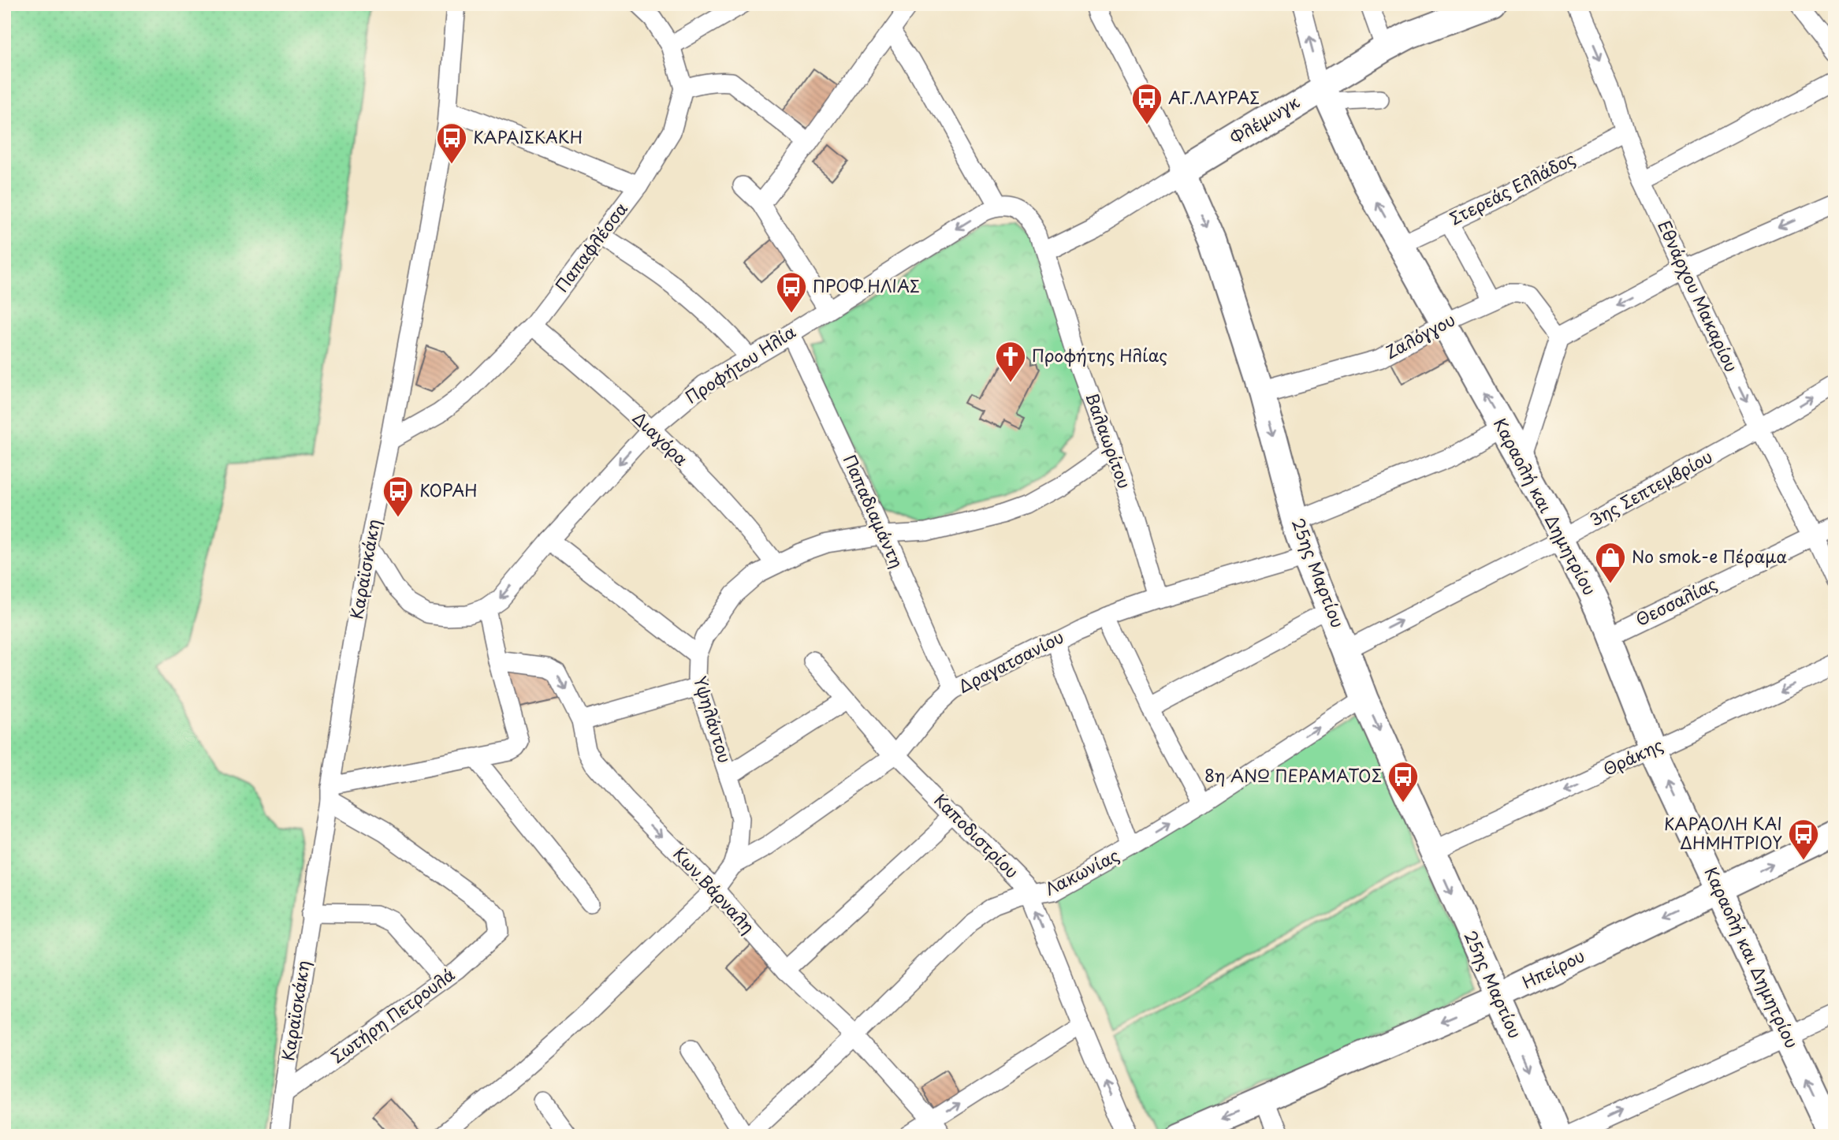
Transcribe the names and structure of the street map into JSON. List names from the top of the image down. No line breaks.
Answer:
{"streets":{"street":["Φλέμινγκ","Στερεάς Ελλάδος","Παπαφλέσσα","Εθνάρχου Μακαρίου","Ζαλόγγου","Προφήτου Ηλία","Διαγόρα","Βαλαωρίτου","3ης Σεπτεμβρίου","Καραολή και Δημητρίου","Παπαδιαμάντη","Καραϊσκάκη","25ης Μαρτίου","Θεσσαλίας","Δραγατσανίου","Υψηλάντου","Θράκης","Καποδιστρίου","Λακωνίας","Κων.Βάρναλη","Ηπείρου","Σωτήρη Πετρουλά"]},"crossings":[["Φλέμινγκ","Βαλαωρίτου"],["Φλέμινγκ","Καραολή και Δημητρίου"],["Φλέμινγκ","25ης Μαρτίου"],["Στερεάς Ελλάδος","Εθνάρχου Μακαρίου"],["Στερεάς Ελλάδος","Καραολή και Δημητρίου"],["Παπαφλέσσα","Διαγόρα"],["Παπαφλέσσα","Καραϊσκάκη"],["Εθνάρχου Μακαρίου","3ης Σεπτεμβρίου"],["Εθνάρχου Μακαρίου","Θεσσαλίας"],["Ζαλόγγου","Καραολή και Δημητρίου"],["Ζαλόγγου","25ης Μαρτίου"],["Προφήτου Ηλία","Διαγόρα"],["Προφήτου Ηλία","Παπαδιαμάντη"],["Προφήτου Ηλία","Καραϊσκάκη"],["Διαγόρα","Υψηλάντου"],["Βαλαωρίτου","Δραγατσανίου"],["Βαλαωρίτου","Υψηλάντου"],["3ης Σεπτεμβρίου","Καραολή και Δημητρίου"],["3ης Σεπτεμβρίου","25ης Μαρτίου"],["Καραολή και Δημητρίου","Θεσσαλίας"],["Καραολή και Δημητρίου","Θράκης"],["Καραολή και Δημητρίου","Ηπείρου"],["Παπαδιαμάντη","Δραγατσανίου"],["Παπαδιαμάντη","Υψηλάντου"],["Καραϊσκάκη","Σωτήρη Πετρουλά"],["25ης Μαρτίου","Δραγατσανίου"],["25ης Μαρτίου","Θράκης"],["25ης Μαρτίου","Λακωνίας"],["25ης Μαρτίου","Ηπείρου"],["Δραγατσανίου","Υψηλάντου"],["Δραγατσανίου","Καποδιστρίου"],["Υψηλάντου","Κων.Βάρναλη"],["Καποδιστρίου","Λακωνίας"],["Λακωνίας","Κων.Βάρναλη"]],"one_way":["Εθνάρχου Μακαρίου","Καραολή και Δημητρίου","25ης Μαρτίου","Θράκης","Καποδιστρίου"],"places":{"bus stop":["ΑΓ.ΛΑΥΡΑΣ","ΚΑΡΑΙΣΚΑΚΗ","ΠΡΟΦ.ΗΛΙΑΣ","ΚΟΡΑΗ","8η ΑΝΩ ΠΕΡΑΜΑΤΟΣ","ΚΑΡΑΟΛΗ ΚΑΙ ΔΗΜΗΤΡΙΟΥ"],"church":["Προφήτης Ηλίας"],"shop":["No smok-e Πέραμα"]}}
